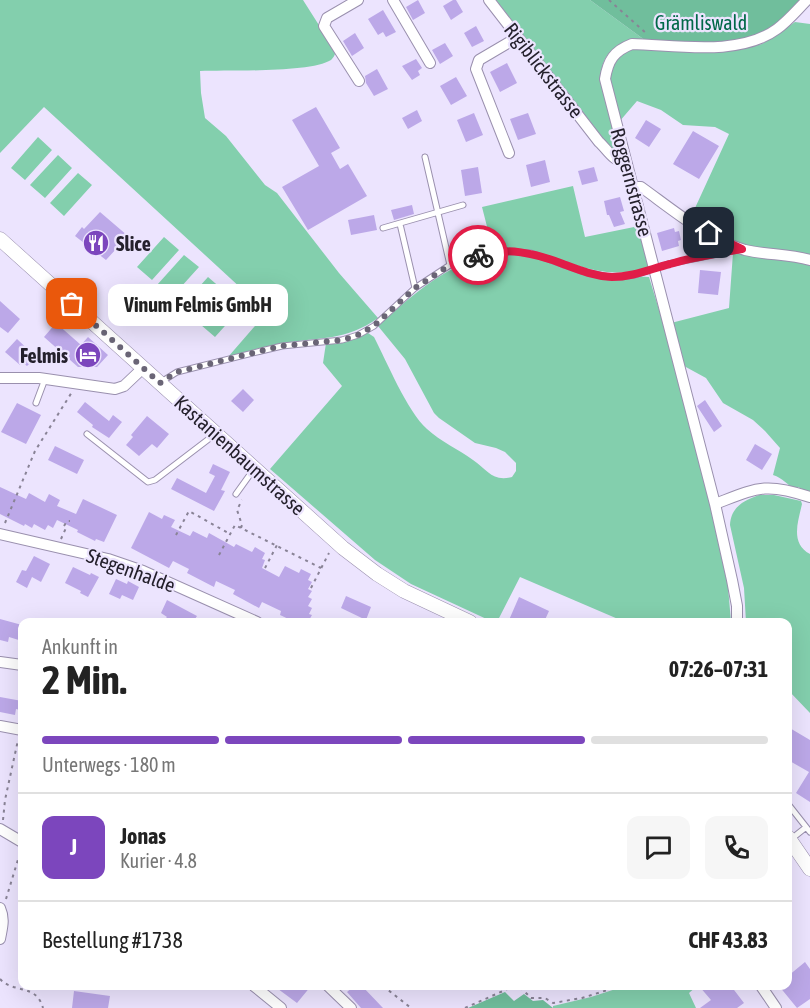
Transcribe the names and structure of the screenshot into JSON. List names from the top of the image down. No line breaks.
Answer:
{"streets":{"street":["Rigiblickstrasse","Roggernstrasse","Kastanienbaumstrasse","Stegenhalde"]},"crossings":[["Rigiblickstrasse","Roggernstrasse"]],"parks":["Grämliswald"],"places":{"restaurant":["Slice"],"other":["Vinum Felmis GmbH"],"hotel":["Felmis"]},"page":{"bubble":"Vinum Felmis GmbH","heading":["2 Min.","Ankunft in","07:26–07:31"],"panel":["Jonas","Kurier · 4.8","Bestellung #1738","CHF 43.83"],"bar":"Unterwegs · 180 m","round":"J"}}
